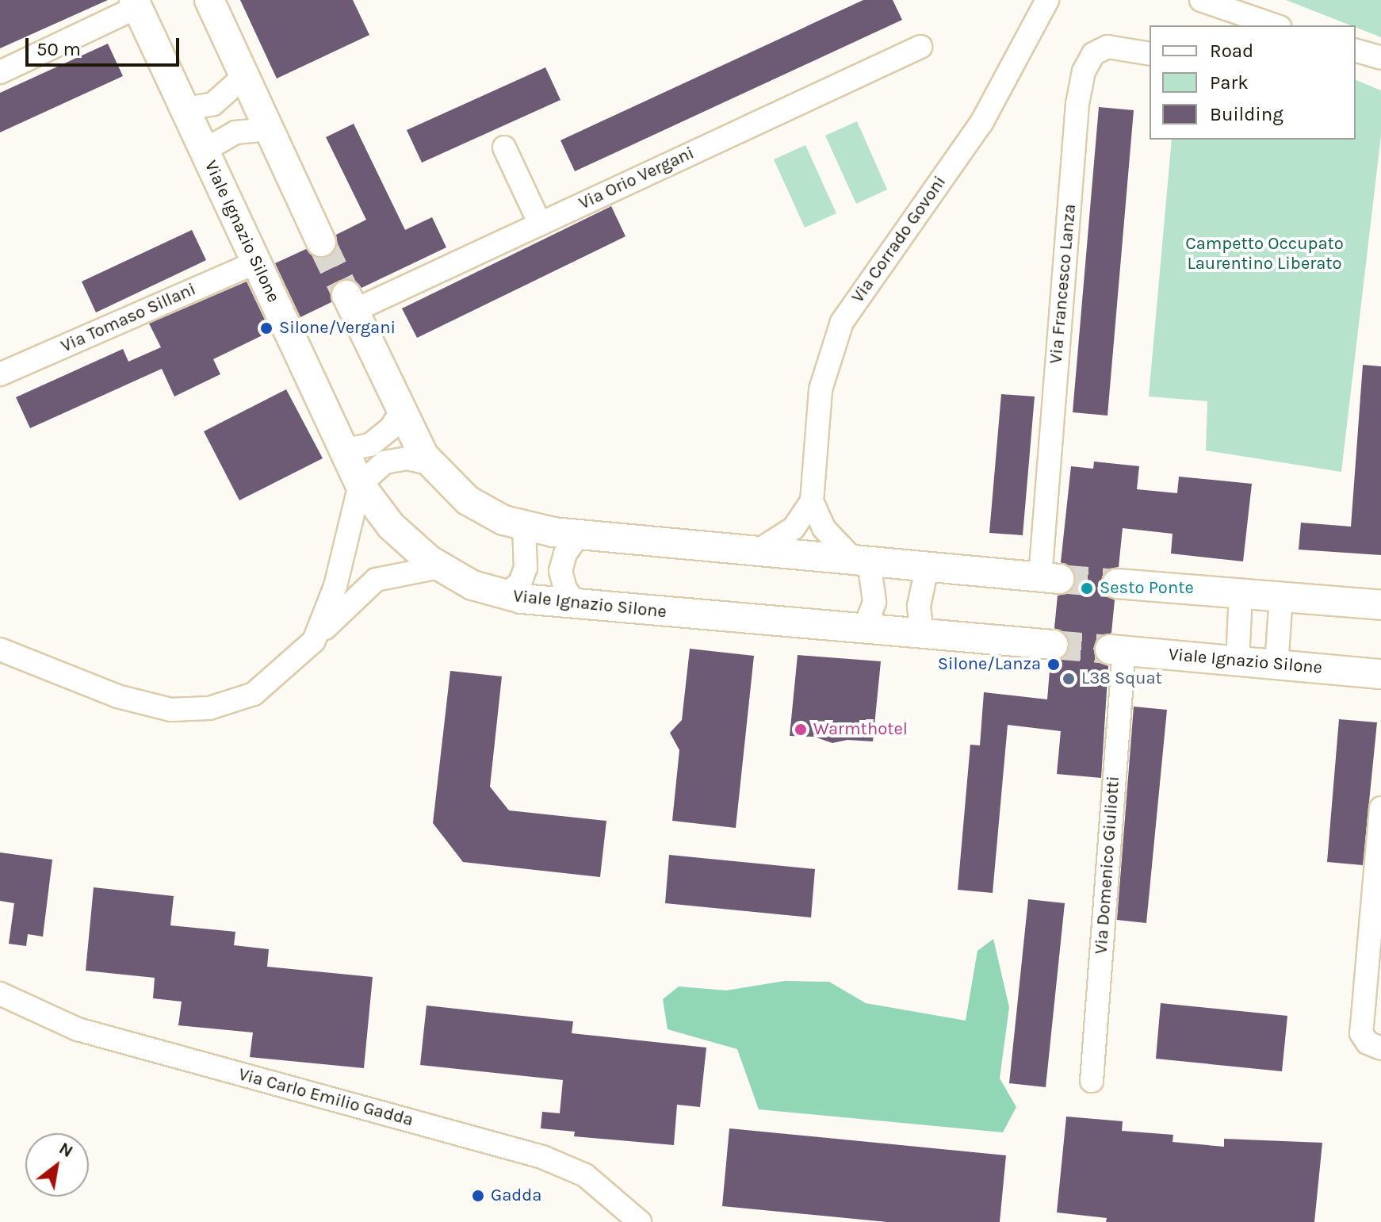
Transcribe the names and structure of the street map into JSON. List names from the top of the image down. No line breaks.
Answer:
{"streets":{"street":["Via Orio Vergani","Viale Ignazio Silone","Via Corrado Govoni","Via Francesco Lanza","Via Tomaso Sillani","Via Domenico Giuliotti","Via Carlo Emilio Gadda"]},"crossings":[["Viale Ignazio Silone","Via Tomaso Sillani"],["Viale Ignazio Silone","Via Domenico Giuliotti"]],"parks":["Campetto Occupato Laurentino Liberato"],"places":["Silone/Vergani","Sesto Ponte","Silone/Lanza","L38 Squat","Warmthotel","Gadda"],"legend":["Road","Park","Building"],"scale_bar":"50 m","north":"top right"}
